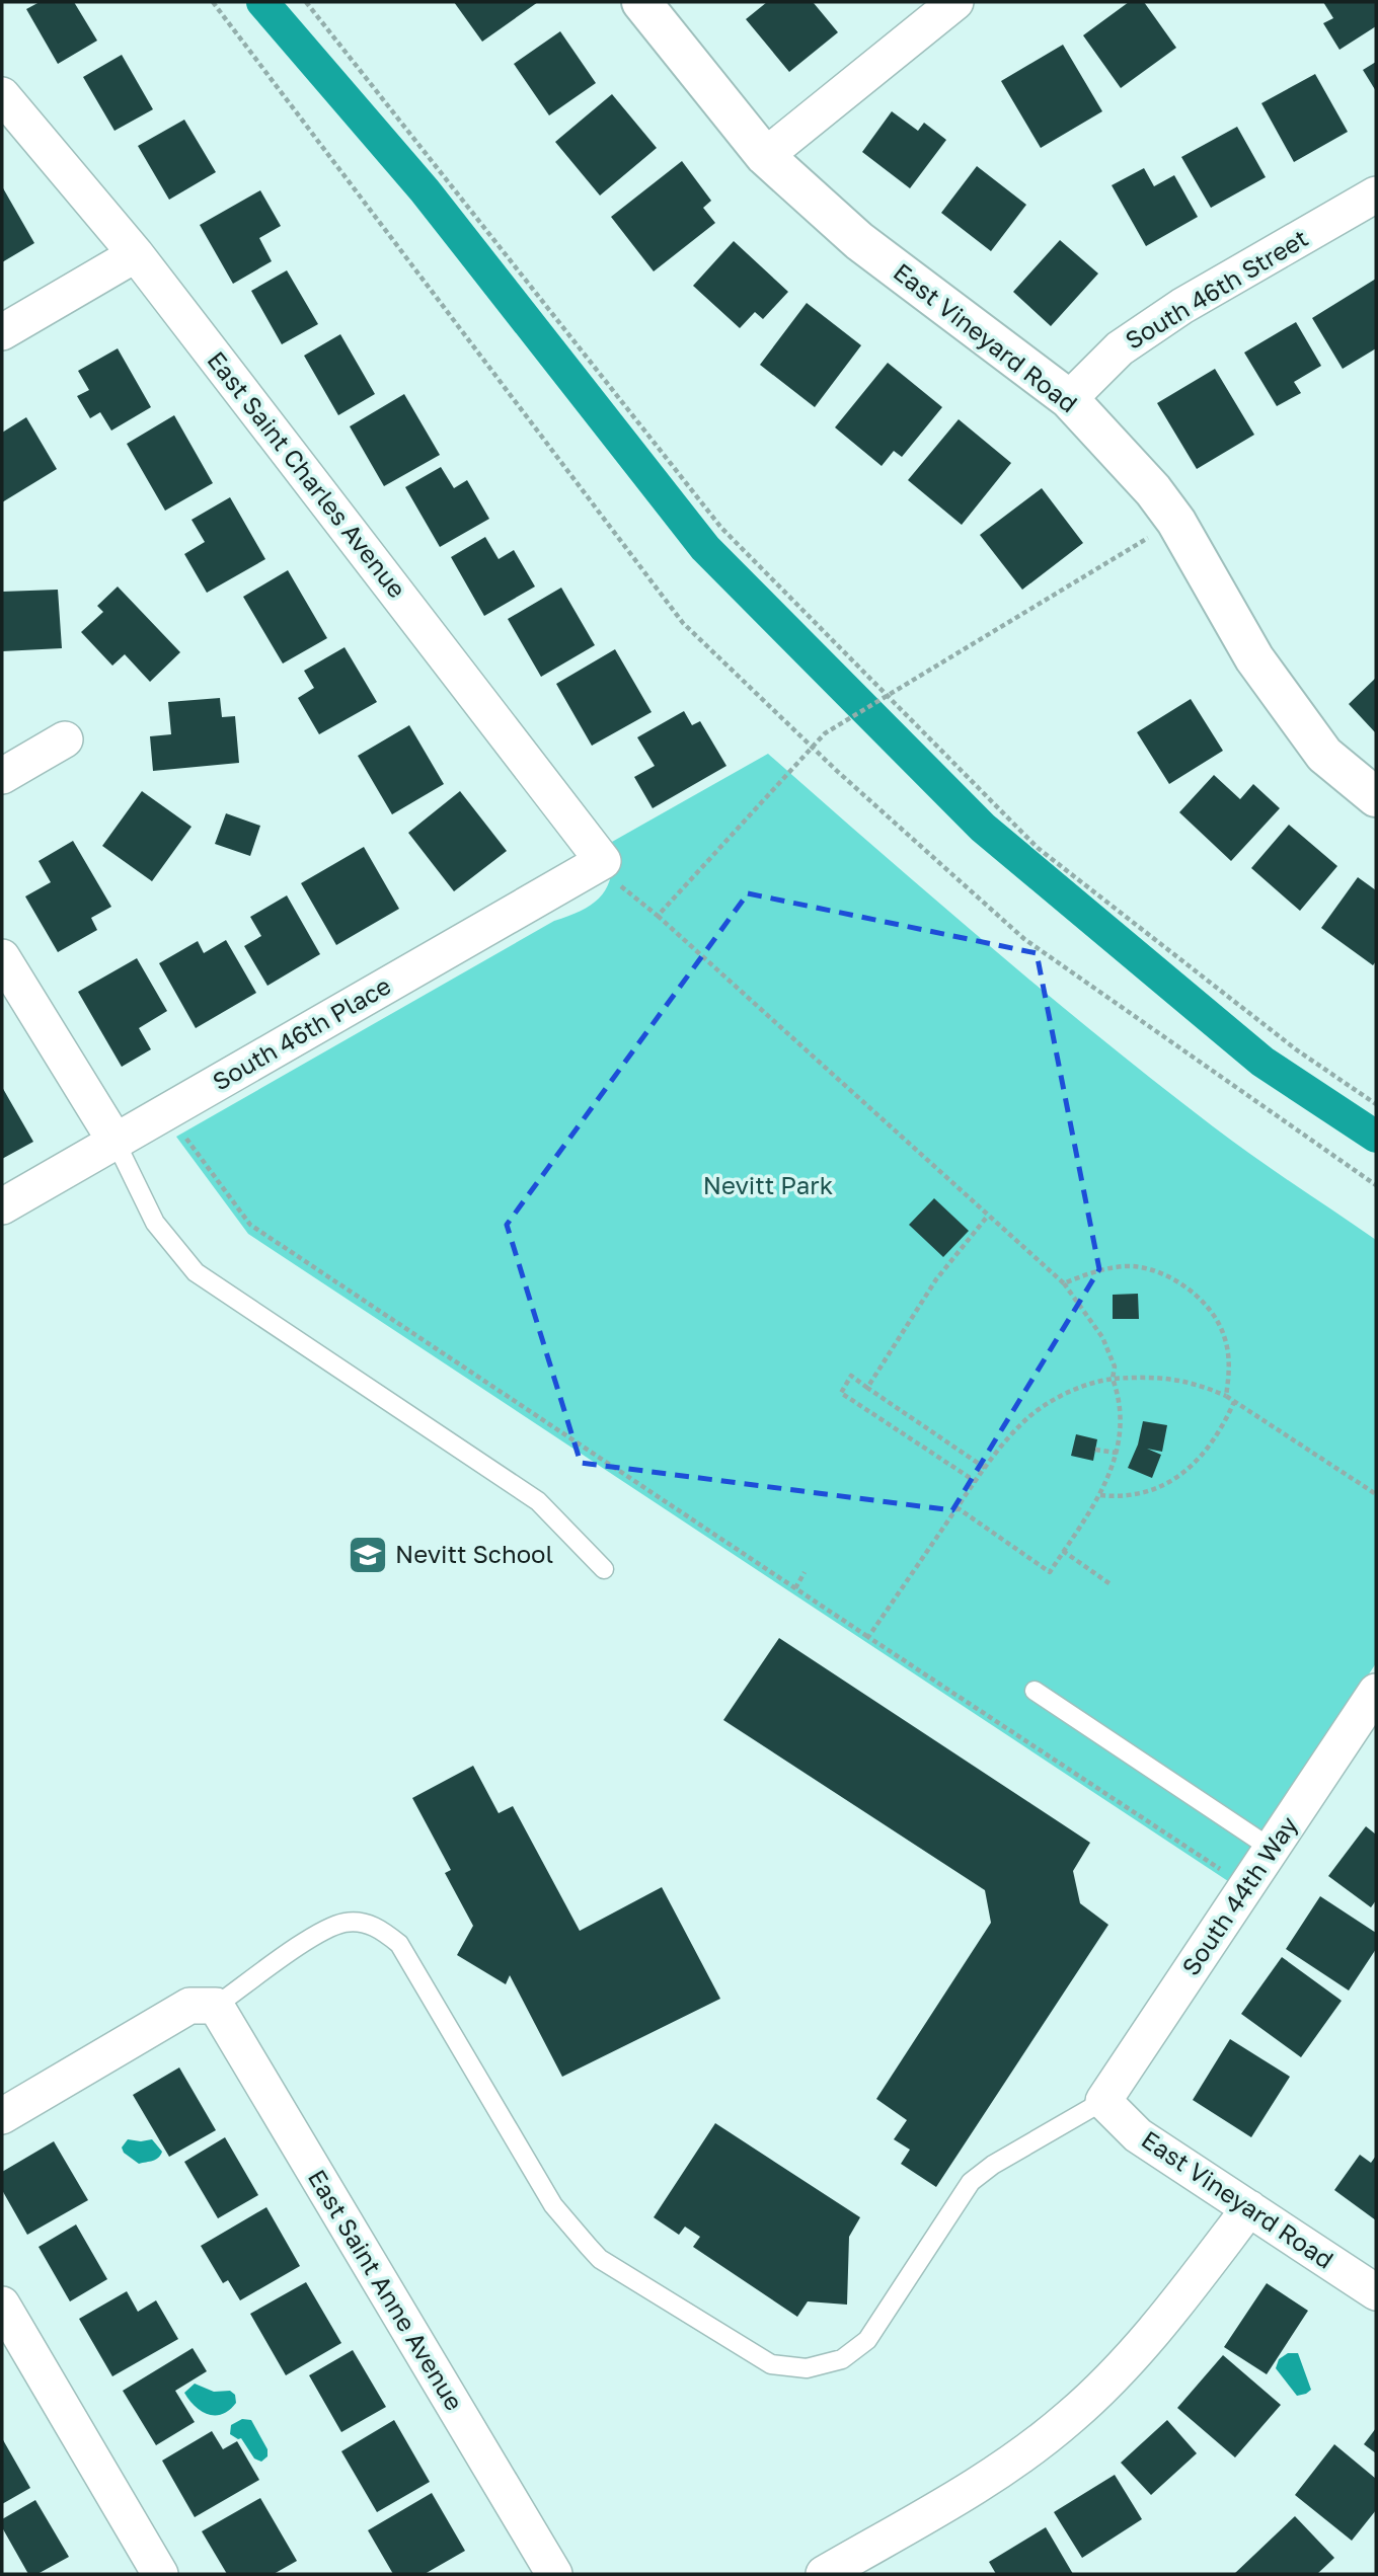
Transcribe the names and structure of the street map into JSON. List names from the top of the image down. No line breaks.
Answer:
{"streets":{"street":["South 46th Street","East Vineyard Road","East Saint Charles Avenue","South 46th Place","South 44th Way","East Saint Anne Avenue"]},"crossings":[["South 46th Street","East Vineyard Road"],["East Vineyard Road","South 44th Way"],["East Saint Charles Avenue","South 46th Place"]],"parks":["Nevitt Park"],"places":{"school or university":["Nevitt School"]}}
